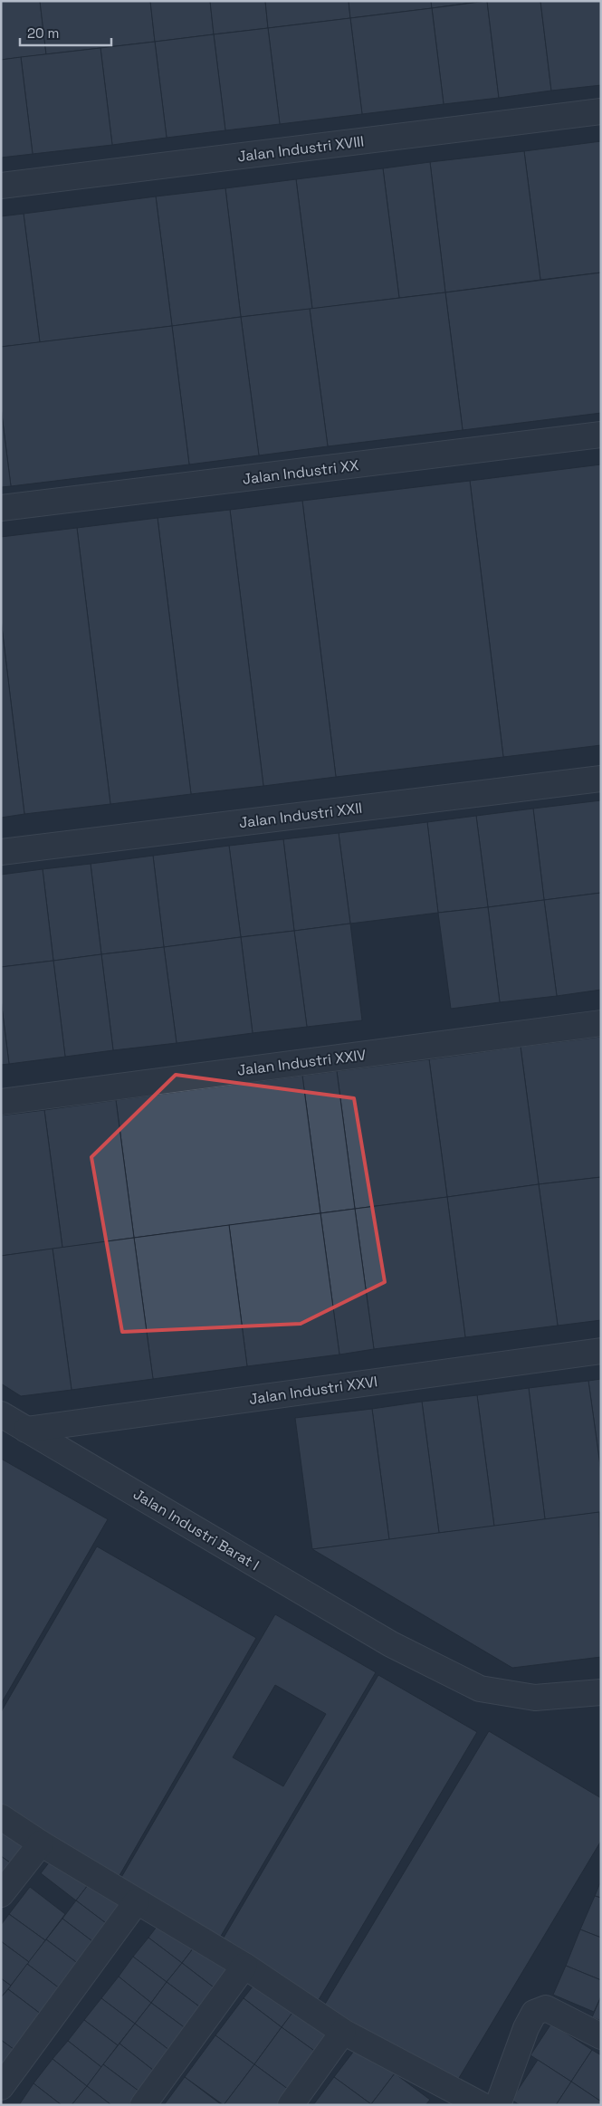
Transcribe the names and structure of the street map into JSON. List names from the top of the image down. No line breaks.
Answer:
{"streets":{"street":["Jalan Industri XVIII","Jalan Industri XX","Jalan Industri XXII","Jalan Industri XXIV","Jalan Industri XXVI","Jalan Industri Barat I"]},"crossings":[["Jalan Industri XXVI","Jalan Industri Barat I"]],"scale_bar":"20 m"}
